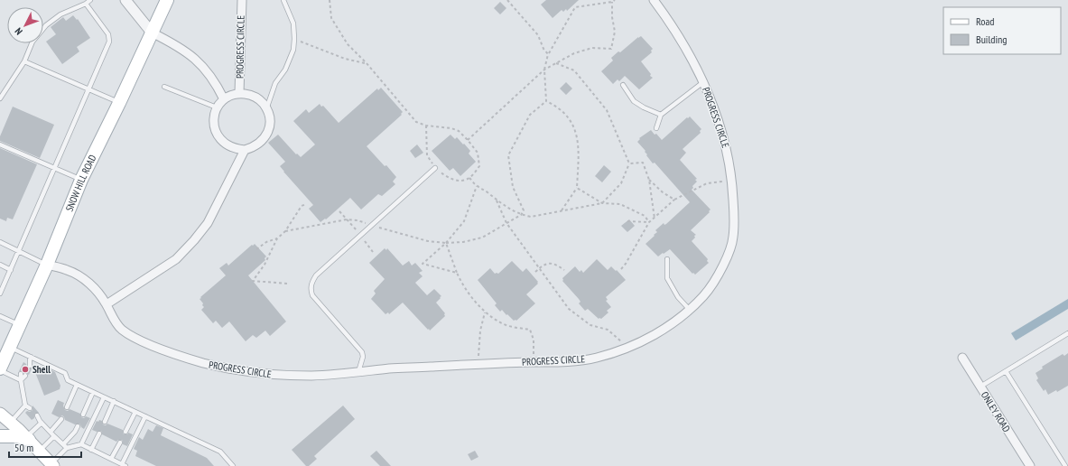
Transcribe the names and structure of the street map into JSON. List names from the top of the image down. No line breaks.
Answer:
{"streets":{"main road":["SNOW HILL ROAD"],"street":["PROGRESS CIRCLE","ONLEY ROAD"]},"crossings":[["PROGRESS CIRCLE","SNOW HILL ROAD"]],"places":["Shell"],"legend":["Road","Building"],"scale_bar":"50 m","north":"bottom left"}
